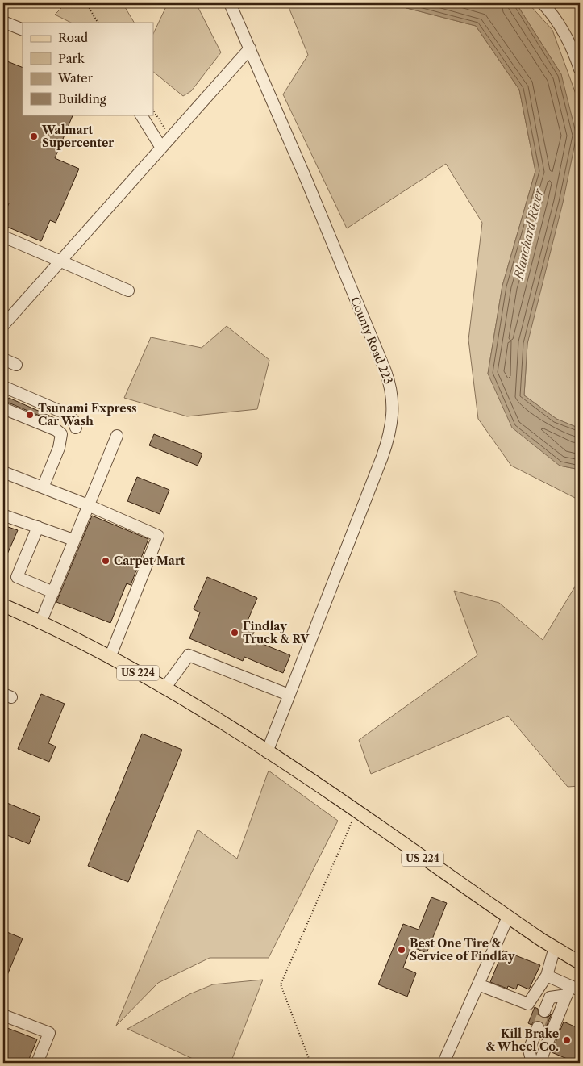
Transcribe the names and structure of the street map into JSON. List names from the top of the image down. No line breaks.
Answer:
{"streets":{"main road":["US 224"],"street":["County Road 223"]},"crossings":[["County Road 223","US 224"]],"water":["Blanchard River"],"places":["Walmart Supercenter","Tsunami Express Car Wash","Carpet Mart","Findlay Truck & RV","Best One Tire & Service of Findlay","Kill Brake & Wheel Co."],"legend":["Road","Park","Water","Building"]}
